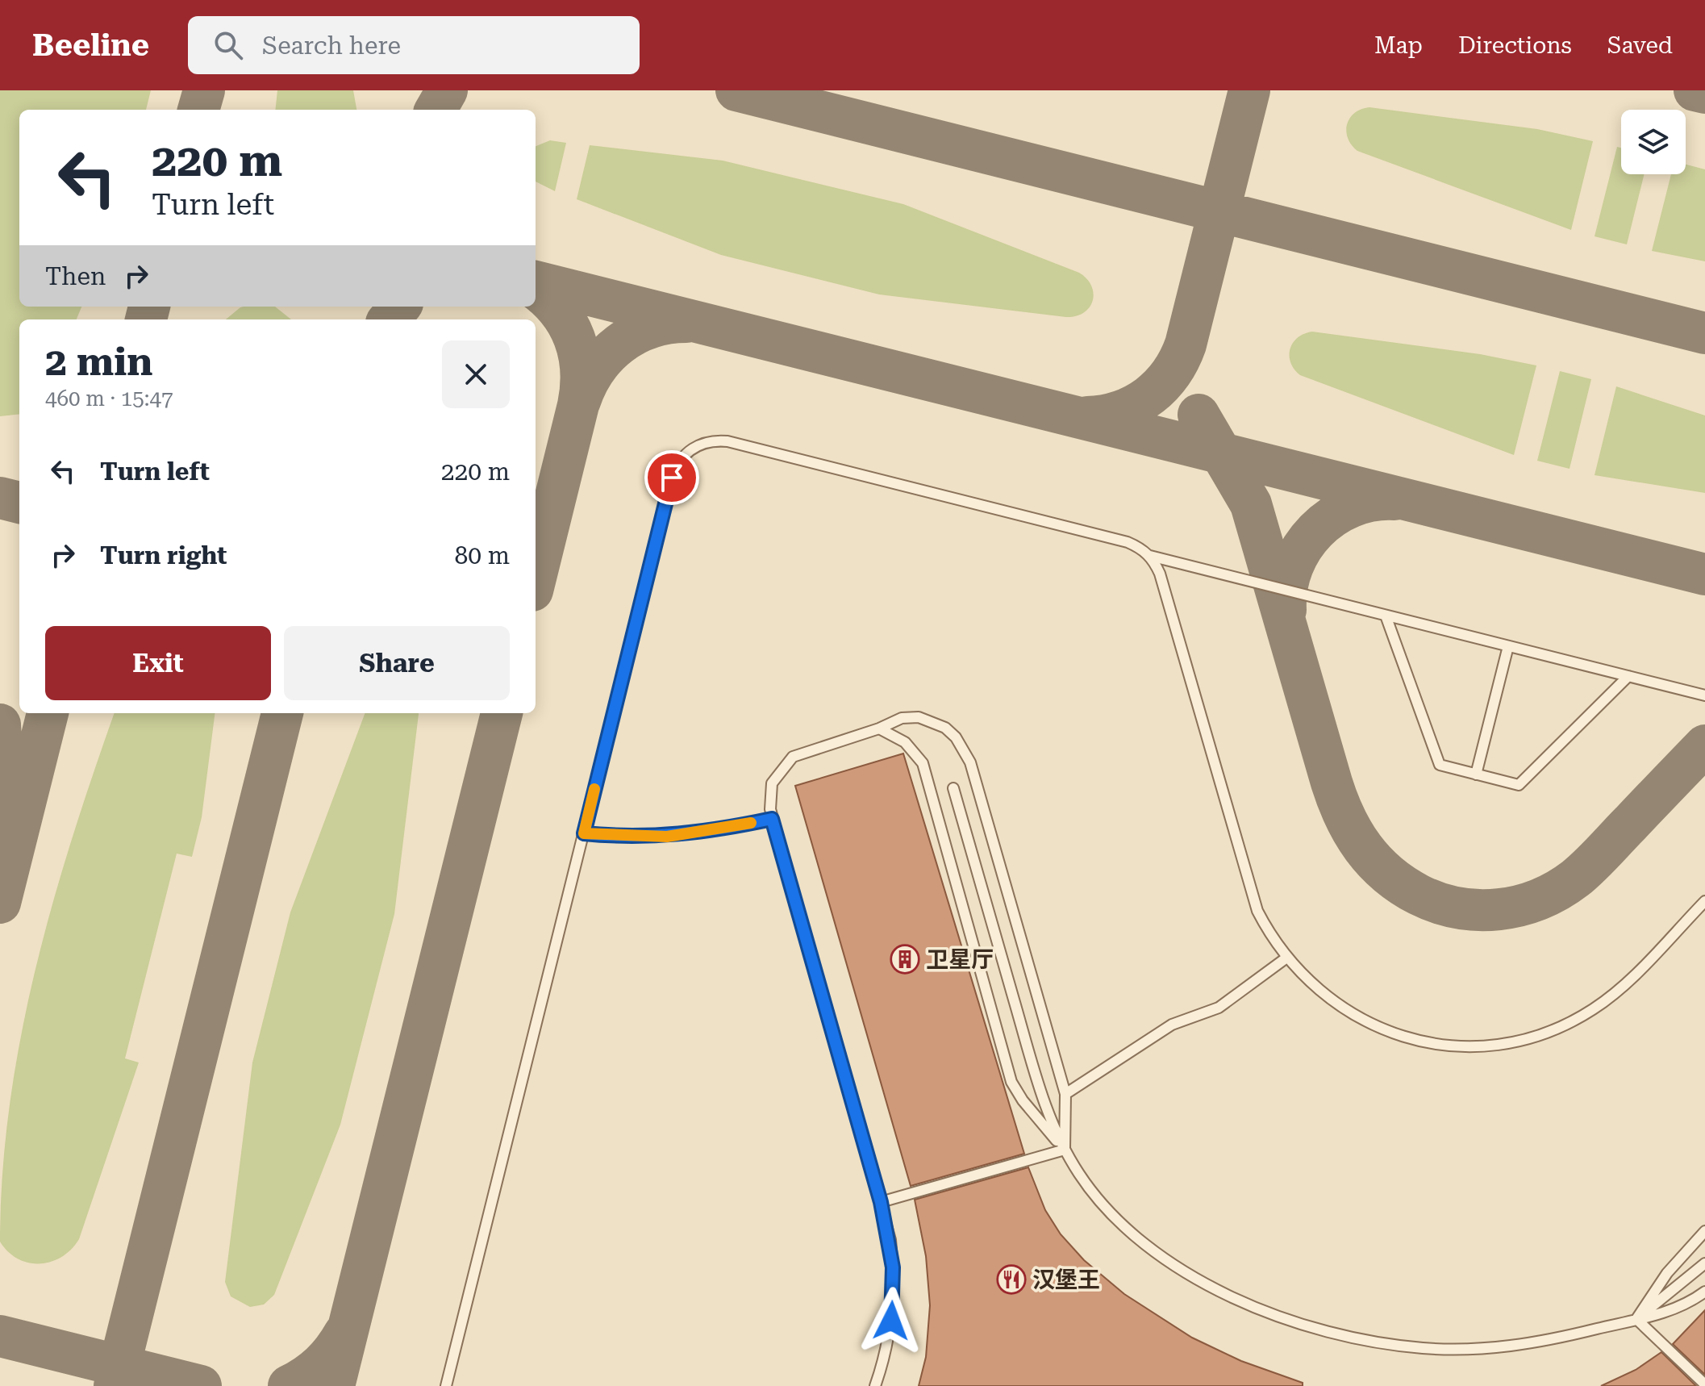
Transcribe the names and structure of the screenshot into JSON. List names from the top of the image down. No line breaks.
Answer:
{"places":{"building":["卫星厅"],"restaurant":["汉堡王"]},"page":{"header":"Beeline","search":"Search here","nav":["Map","Directions","Saved"],"turn":["220 m","Turn left"],"then":"Then","heading":["2 min","460 m · 15:47"],"list":[{"name":"Turn left","value":"220 m"},{"name":"Turn right","value":"80 m"}],"buttons":["Exit","Share"]}}
